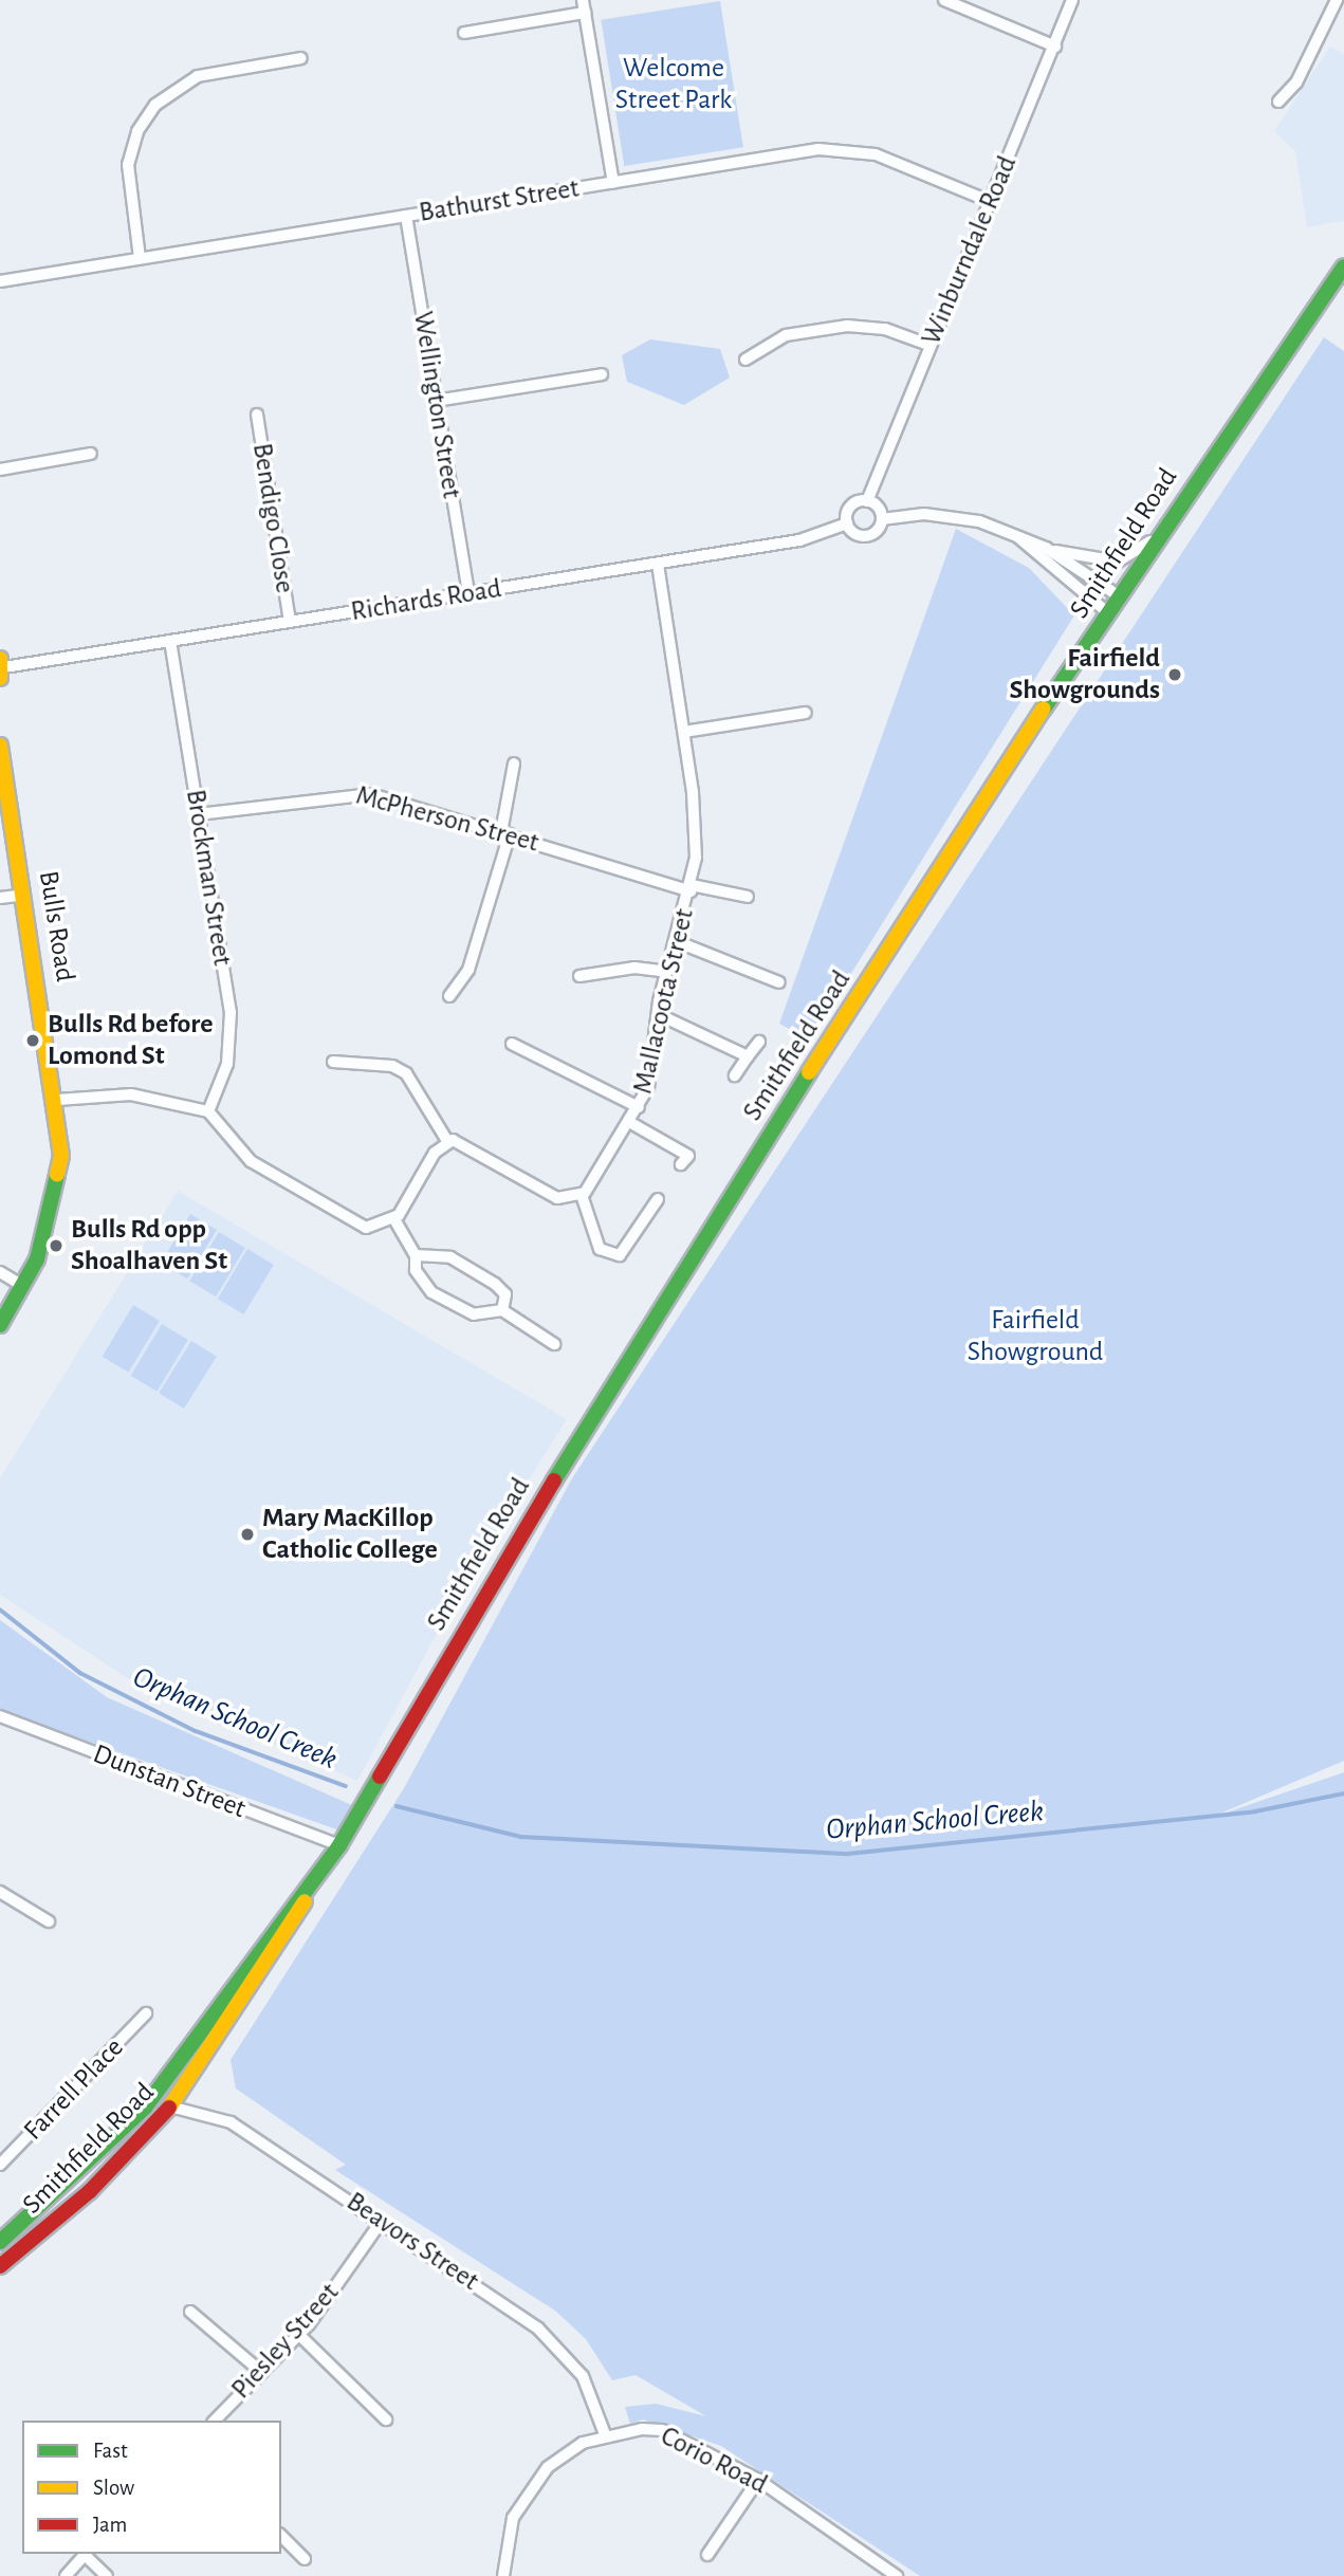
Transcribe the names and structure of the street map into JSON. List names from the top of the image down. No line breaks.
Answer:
{"streets":{"main road":["Smithfield Road","Bulls Road"],"street":["Bathurst Street","Winburndale Road","Wellington Street","Bendigo Close","Richards Road","McPherson Street","Brockman Street","Mallacoota Street","Dunstan Street","Farrell Place","Beavors Street","Piesley Street","Corio Road"]},"crossings":[["Bathurst Street","Winburndale Road"],["Bathurst Street","Wellington Street"],["Winburndale Road","Richards Road"],["Wellington Street","Richards Road"],["Bendigo Close","Richards Road"],["Smithfield Road","Richards Road"],["Smithfield Road","Dunstan Street"],["Smithfield Road","Beavors Street"],["Richards Road","Brockman Street"],["Richards Road","Mallacoota Street"],["McPherson Street","Brockman Street"],["McPherson Street","Mallacoota Street"],["Beavors Street","Piesley Street"],["Beavors Street","Corio Road"]],"water":["Orphan School Creek"],"parks":["Welcome Street Park","Fairfield Showground"],"places":["Fairfield Showgrounds","Bulls Rd before Lomond St","Bulls Rd opp Shoalhaven St","Mary MacKillop Catholic College"],"legend":["Fast","Slow","Jam"]}
